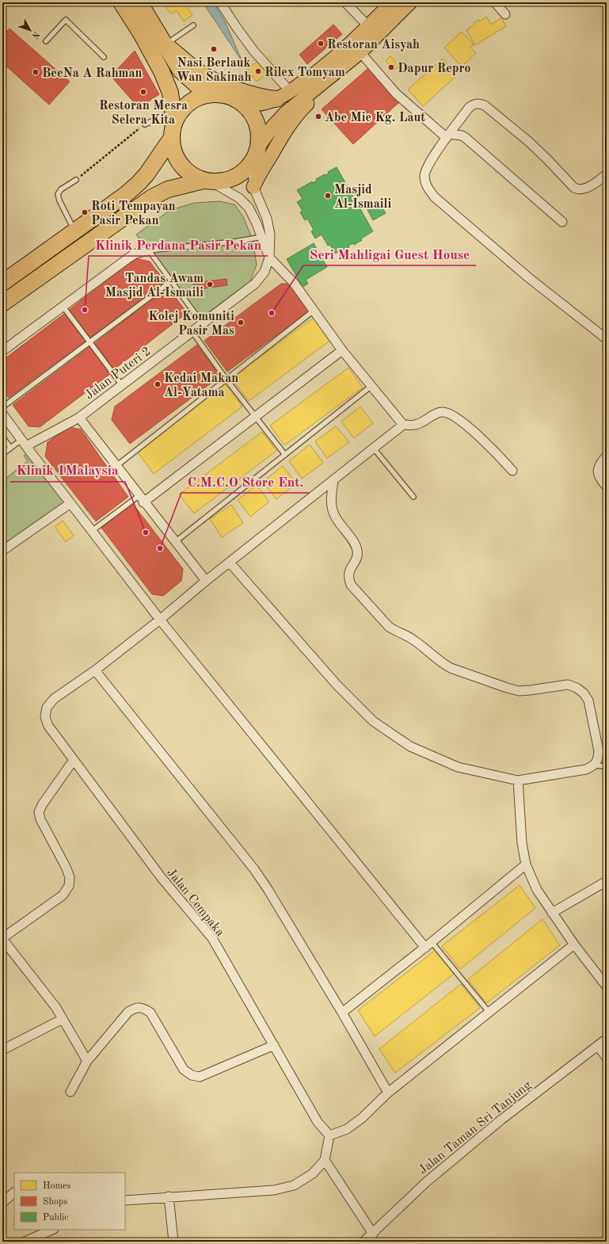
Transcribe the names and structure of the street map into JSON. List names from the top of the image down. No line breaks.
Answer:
{"streets":{"street":["Jalan Puteri 2","Jalan Cempaka","Jalan Taman Sri Tanjung"]},"places":["Restoran Aisyah","Nasi Berlauk Wan Sakinah","Dapur Repro","Rilex Tomyam","BeeNa A Rahman","Restoran Mesra Selera Kita","Abe Mie Kg. Laut","Masjid Al-Ismaili","Roti Tempayan Pasir Pekan","Tandas Awam Masjid Al-Ismaili","Klinik Perdana Pasir Pekan","Seri Mahligai Guest House","Kolej Komuniti Pasir Mas","Kedai Makan Al-Yatama","Klinik 1Malaysia","C.M.C.O Store Ent."],"legend":["Homes","Shops","Public"],"north":"bottom right"}
